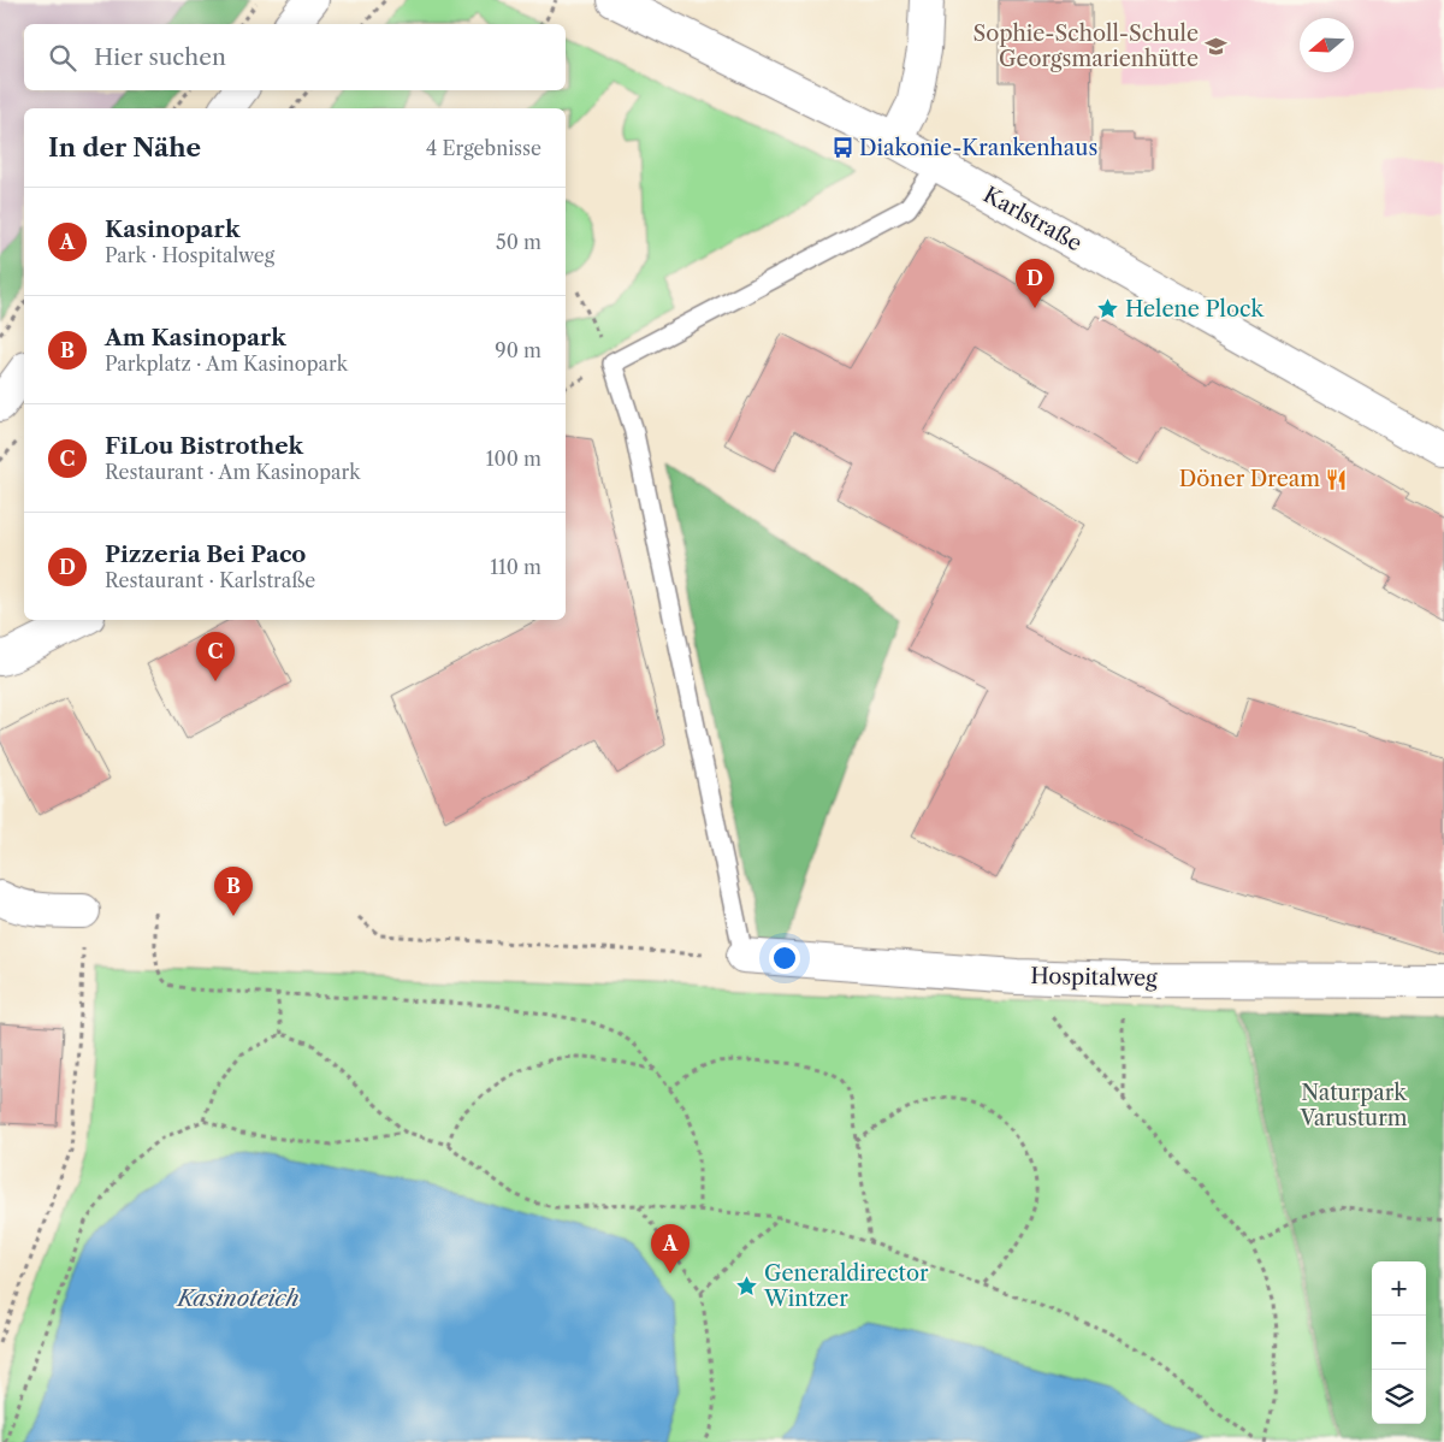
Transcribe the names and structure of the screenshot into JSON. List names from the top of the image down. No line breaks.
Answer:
{"streets":{"street":["Karlstraße","Hospitalweg"]},"water":["Kasinoteich"],"parks":["Naturpark Varusturm"],"places":{"school or university":["Sophie-Scholl-Schule Georgsmarienhütte"],"bus stop":["Diakonie-Krankenhaus"],"place":["Helene Plock","Generaldirector Wintzer"],"restaurant":["Döner Dream"]},"north":"left","page":{"search":"Hier suchen","heading":["In der Nähe","4 Ergebnisse"],"list":[{"mark":"A","name":"Kasinopark","note":"Park · Hospitalweg","value":"50 m"},{"mark":"B","name":"Am Kasinopark","note":"Parkplatz · Am Kasinopark","value":"90 m"},{"mark":"C","name":"FiLou Bistrothek","note":"Restaurant · Am Kasinopark","value":"100 m"},{"mark":"D","name":"Pizzeria Bei Paco","note":"Restaurant · Karlstraße","value":"110 m"}],"pins":["D","C","B","A"],"map_buttons":["+","−"]}}
